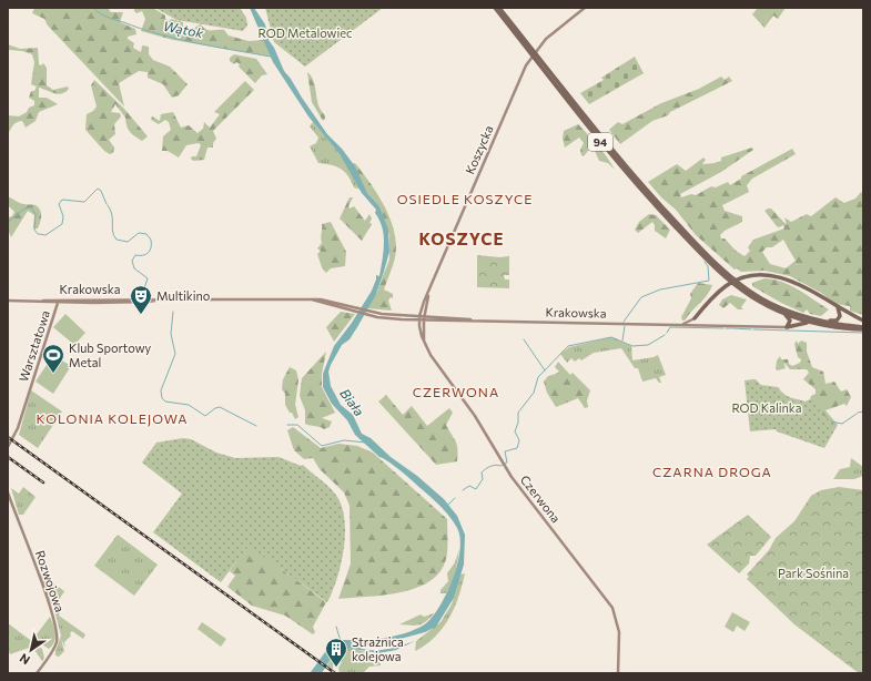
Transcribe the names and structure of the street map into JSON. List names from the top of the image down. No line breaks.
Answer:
{"streets":{"main road":["94"],"street":["Koszycka","Krakowska","Warsztatowa","Czerwona","Rozwojowa"]},"crossings":[["Koszycka","Krakowska"],["Koszycka","Czerwona"],["Krakowska","Warsztatowa"],["Krakowska","Czerwona"]],"districts":["OSIEDLE KOSZYCE","KOSZYCE","CZERWONA","KOLONIA KOLEJOWA","CZARNA DROGA"],"water":["Wątok","Biała"],"parks":["ROD Metalowiec","ROD Kalinka","Park Sośnina"],"places":{"theatre":["Multikino"],"sports":["Klub Sportowy Metal"],"building":["Strażnica kolejowa"]},"north":"bottom left"}
